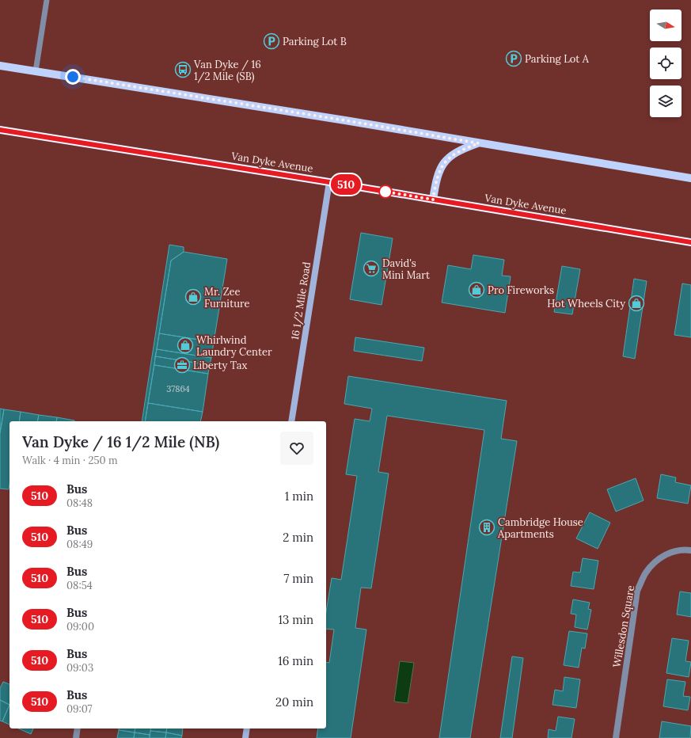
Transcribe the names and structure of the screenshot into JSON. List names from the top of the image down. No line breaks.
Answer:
{"streets":{"main road":["Van Dyke Avenue"],"street":["16 1/2 Mile Road","Willesdon Square"]},"crossings":[["Van Dyke Avenue","16 1/2 Mile Road"]],"places":{"parking":["Parking Lot B","Parking Lot A"],"bus stop":["Van Dyke / 16 1/2 Mile (SB)"],"supermarket":["David's Mini Mart"],"shop":["Pro Fireworks","Mr. Zee Furniture","Hot Wheels City","Whirlwind Laundry Center"],"office":["Liberty Tax"],"building":["Cambridge House Apartments"]},"lines":["bus line 510"],"house_numbers":["37864"],"north":"right","page":{"on_map":"510","heading":["Van Dyke / 16 1/2 Mile (NB)","Walk · 4 min · 250 m"],"list":[{"mark":"510","name":"Bus","note":"08:48","value":"1 min"},{"mark":"510","name":"Bus","note":"08:49","value":"2 min"},{"mark":"510","name":"Bus","note":"08:54","value":"7 min"},{"mark":"510","name":"Bus","note":"09:00","value":"13 min"},{"mark":"510","name":"Bus","note":"09:03","value":"16 min"},{"mark":"510","name":"Bus","note":"09:07","value":"20 min"}]}}
